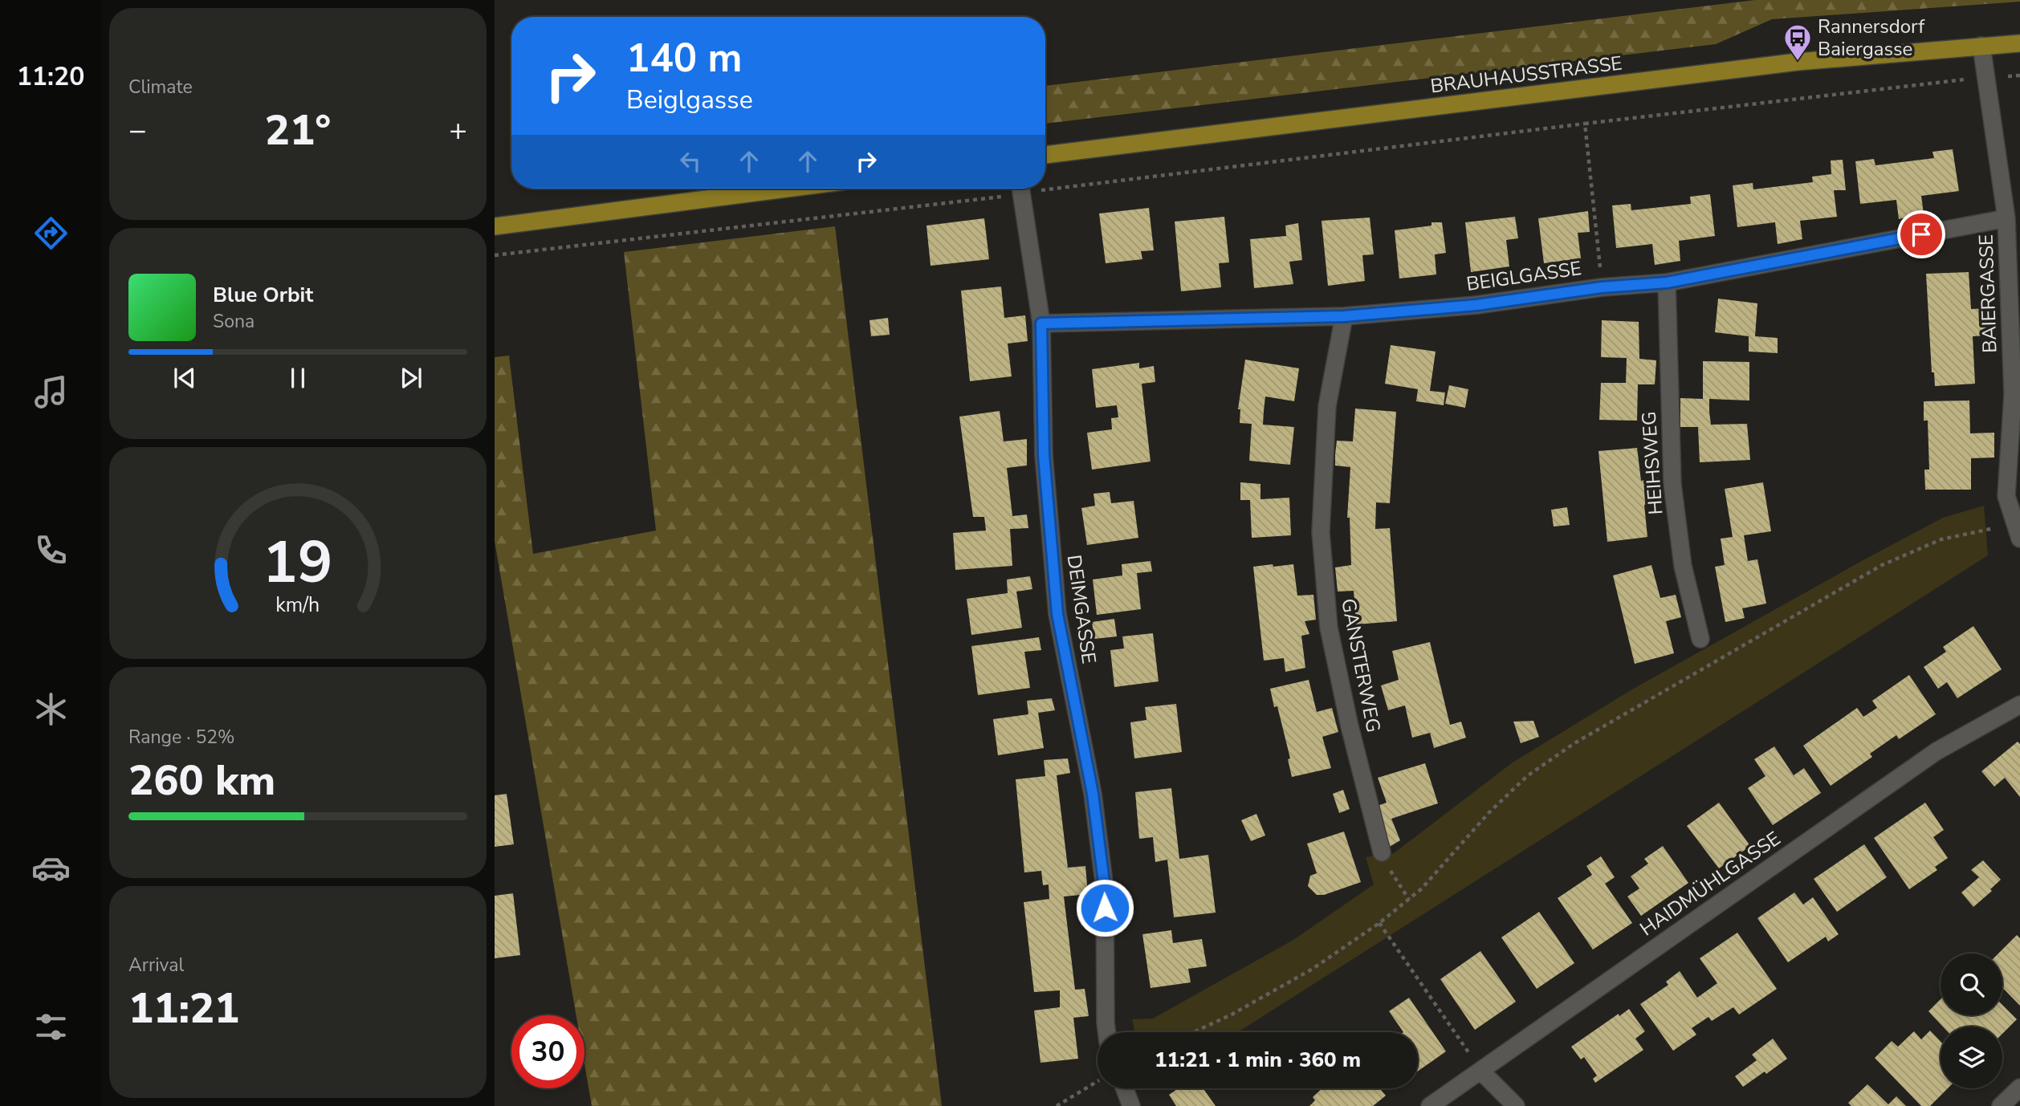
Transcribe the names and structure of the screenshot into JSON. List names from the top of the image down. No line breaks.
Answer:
{"streets":{"main road":["BRAUHAUSSTRASSE"],"street":["BEIGLGASSE","BAIERGASSE","HEIHSWEG","DEIMGASSE","GANSTERWEG","HAIDMÜHLGASSE"]},"crossings":[["BRAUHAUSSTRASSE","BAIERGASSE"],["BEIGLGASSE","BAIERGASSE"],["BEIGLGASSE","HEIHSWEG"],["BEIGLGASSE","DEIMGASSE"],["BEIGLGASSE","GANSTERWEG"]],"places":{"bus stop":["Rannersdorf Baiergasse"]},"page":{"tabs":"11:20","tile":["Climate",["Range · 52%","260 km"],["Arrival","11:21"]],"turn":["140 m","Beiglgasse"],"heat":["−","21°","+"],"song":["Blue Orbit","Sona"],"limit":"30","trip":"11:21 · 1 min · 360 m","gauge":["19","km/h"]}}
